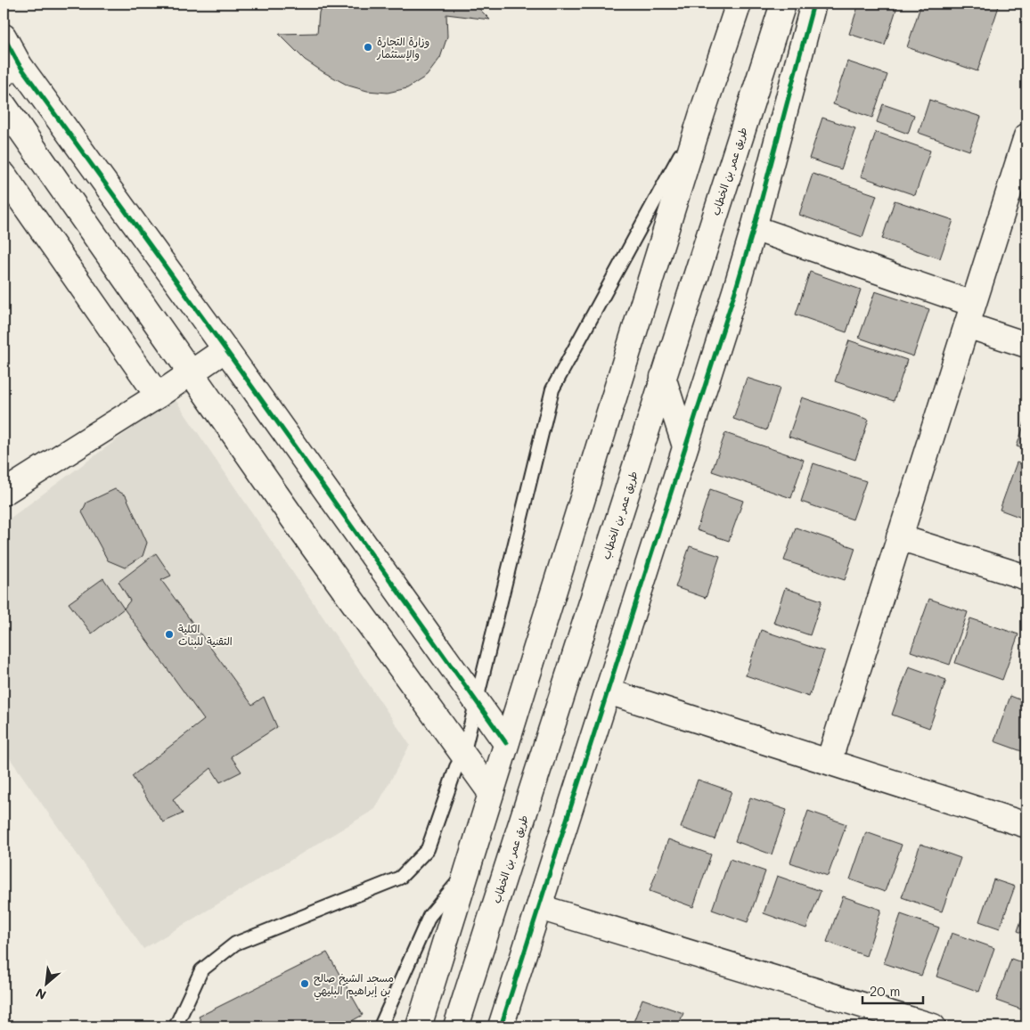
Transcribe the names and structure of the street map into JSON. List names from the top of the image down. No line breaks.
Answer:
{"streets":{"street":["طريق عمر بن الخطاب"]},"places":["وزارة التجارة والإستثمار","الكلية التقنية للبنات","مسجد الشيخ صالح بن إبراهيم البليهي"],"scale_bar":"20 m","north":"bottom left"}
